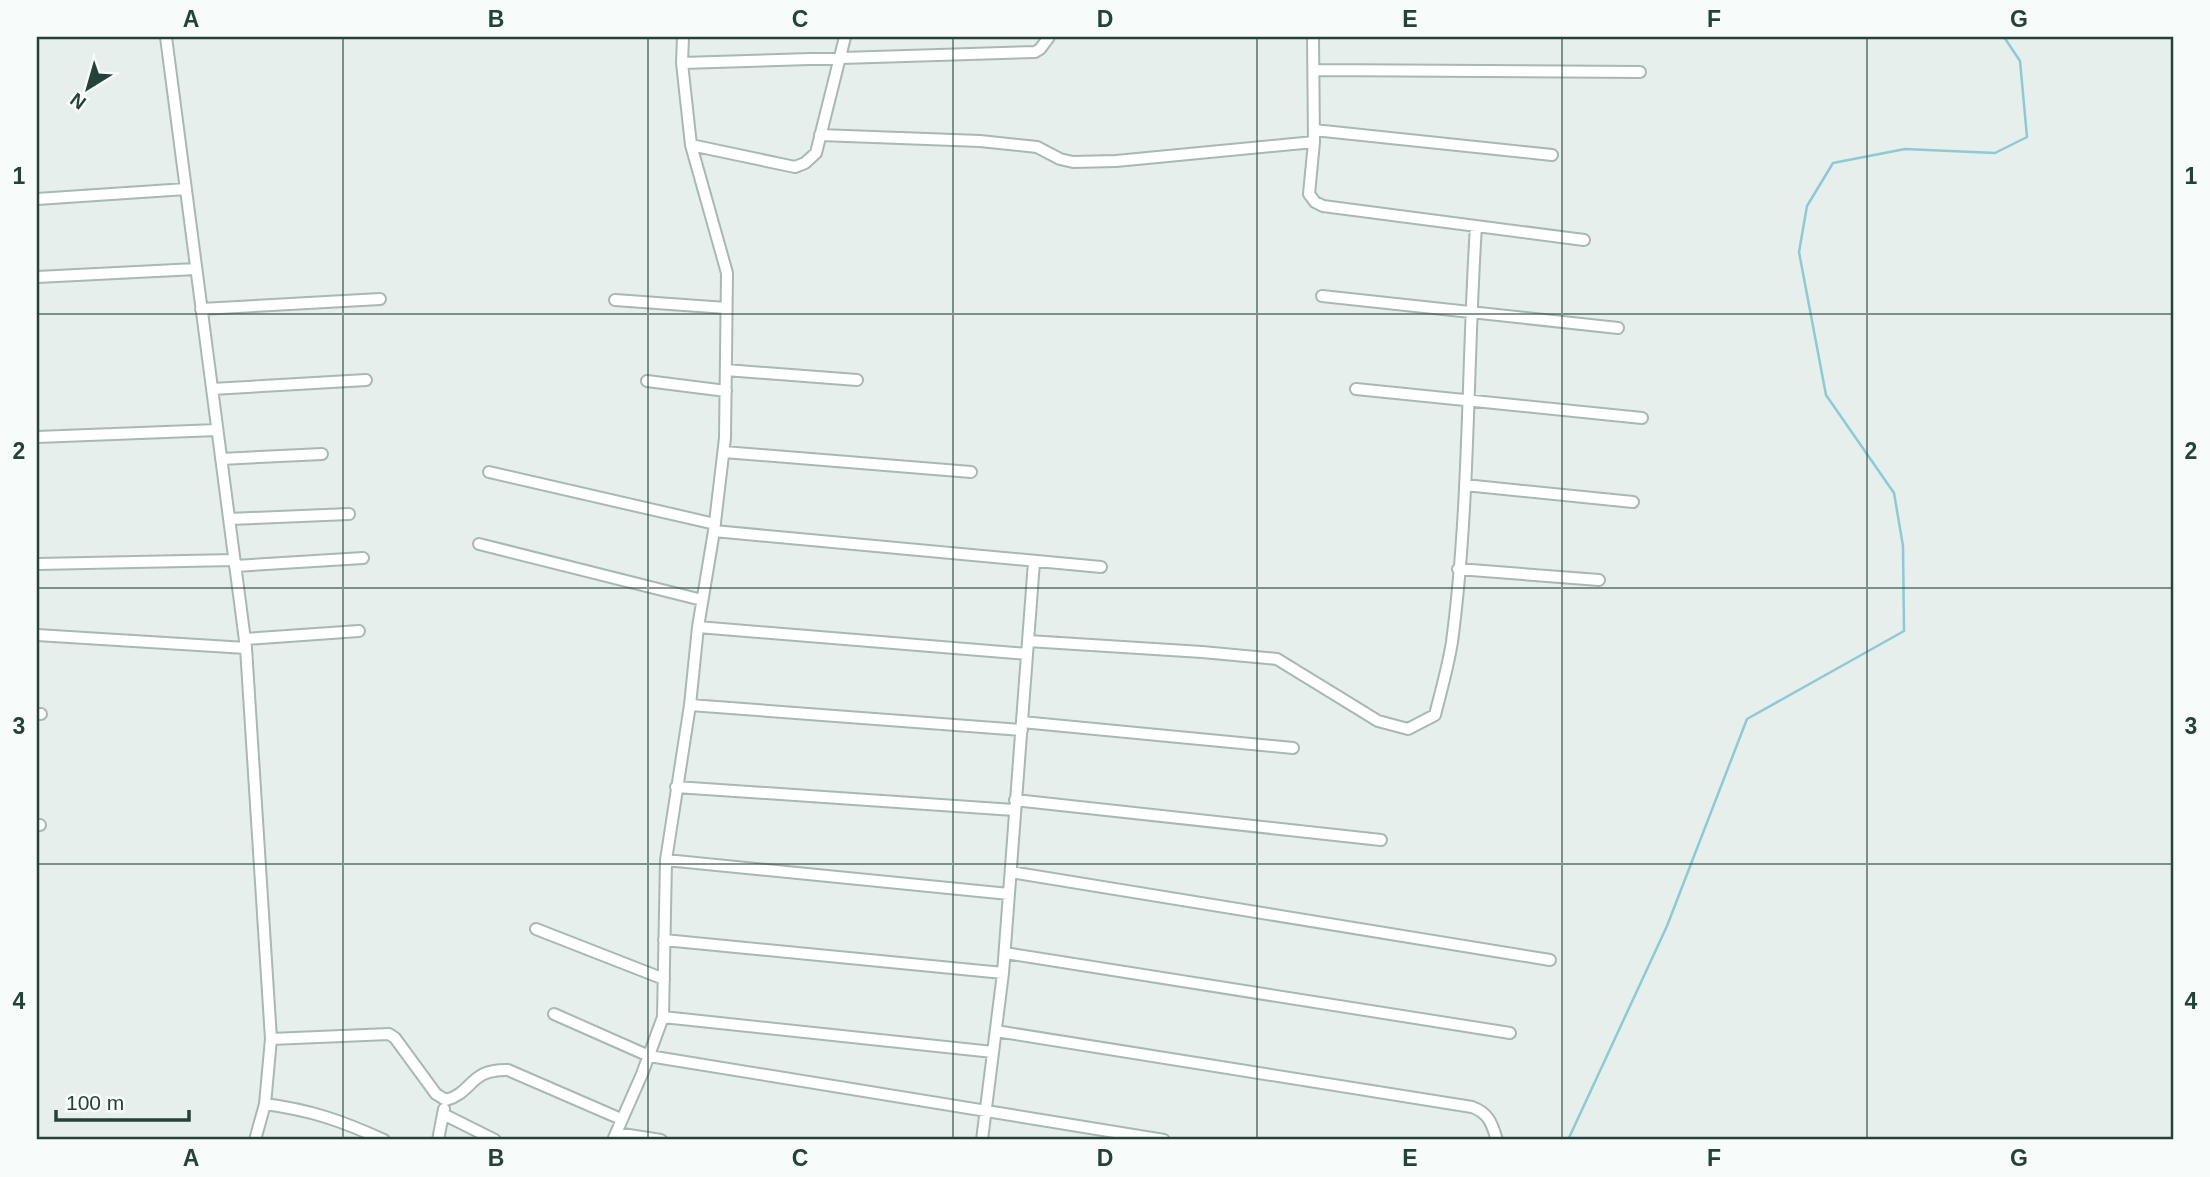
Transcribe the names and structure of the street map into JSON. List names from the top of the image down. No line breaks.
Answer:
{"scale_bar":"100 m","north":"bottom left","grid":{"columns":["A","B","C","D","E","F","G"],"rows":["1","2","3","4"]}}
